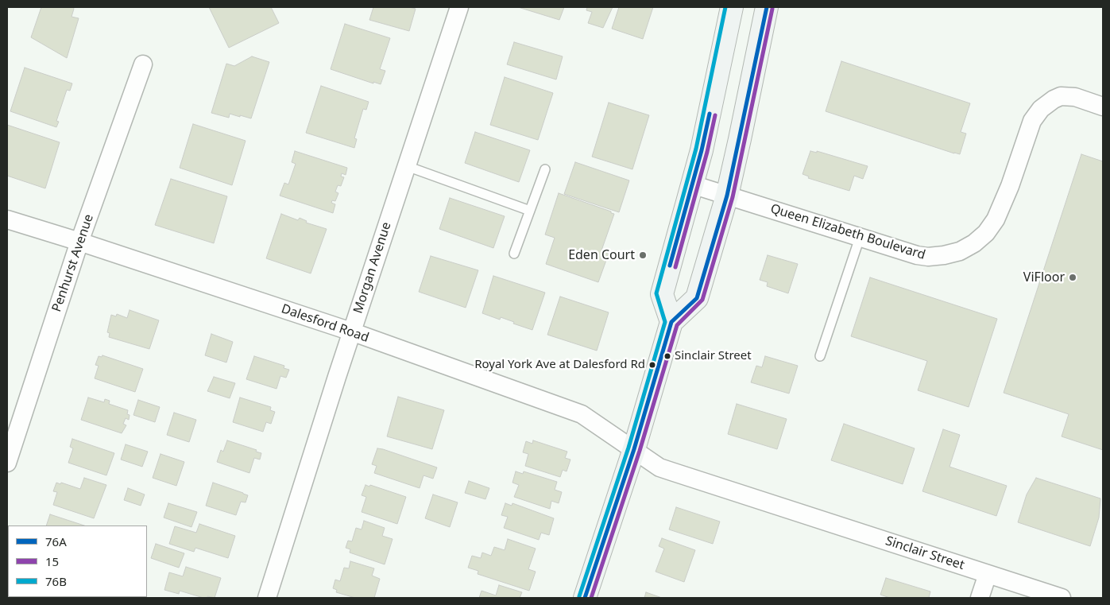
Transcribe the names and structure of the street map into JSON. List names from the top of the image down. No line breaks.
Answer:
{"streets":{"street":["Queen Elizabeth Boulevard","Penhurst Avenue","Morgan Avenue","Dalesford Road","Sinclair Street"]},"crossings":[["Penhurst Avenue","Dalesford Road"],["Morgan Avenue","Dalesford Road"],["Dalesford Road","Sinclair Street"]],"places":["Eden Court","ViFloor","Sinclair Street","Royal York Ave at Dalesford Rd"],"lines":["transit line 76A","transit line 76B","transit line 15"],"legend":["76A","15","76B"]}
